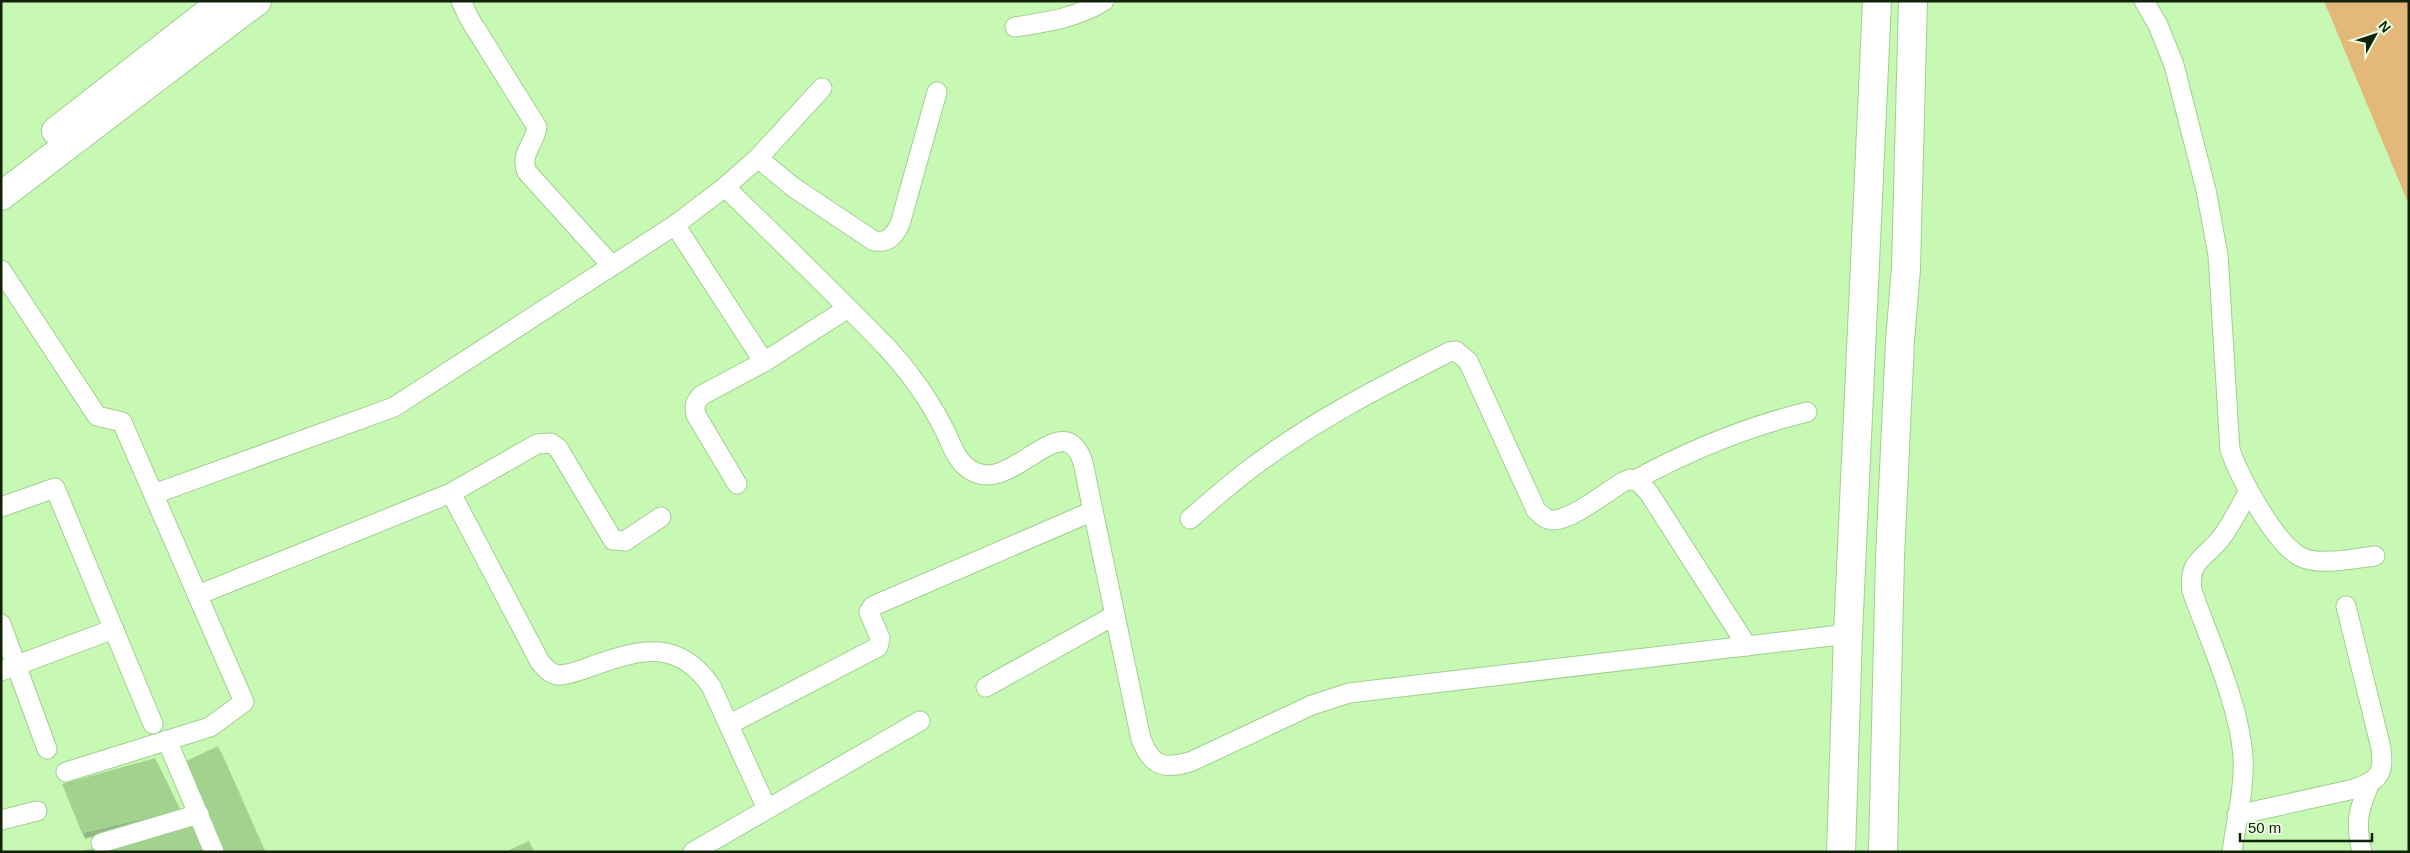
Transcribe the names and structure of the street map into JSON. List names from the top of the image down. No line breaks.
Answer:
{"scale_bar":"50 m","north":"top right"}
